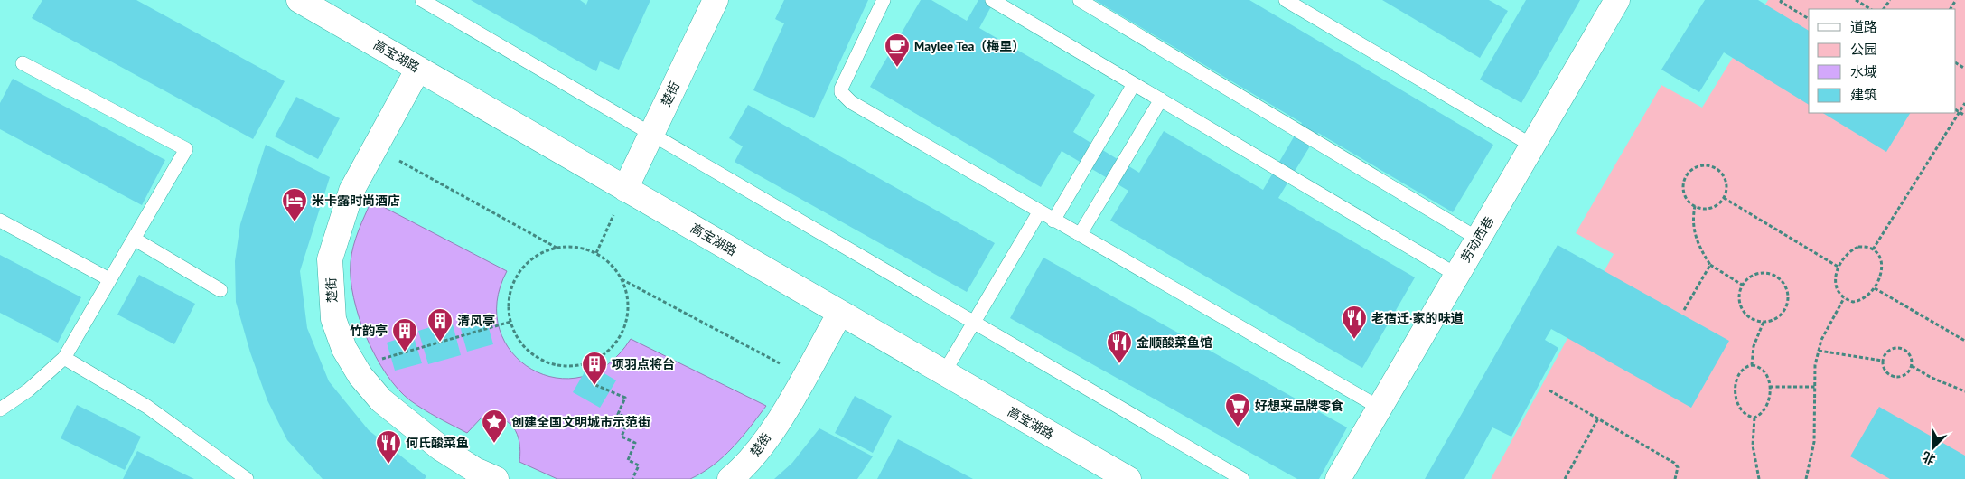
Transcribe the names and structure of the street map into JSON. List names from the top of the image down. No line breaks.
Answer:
{"streets":{"street":["高宝湖路","楚街","劳动西巷"]},"crossings":[["高宝湖路","楚街"]],"places":{"cafe":["Maylee Tea（梅里）"],"hotel":["米卡露时尚酒店"],"restaurant":["老宿迁·家的味道","金顺酸菜鱼馆","何氏酸菜鱼"],"building":["清风亭","竹韵亭","项羽点将台"],"supermarket":["好想来品牌零食"],"place":["创建全国文明城市示范街"]},"legend":["道路","公园","水域","建筑"],"north":"bottom left"}
